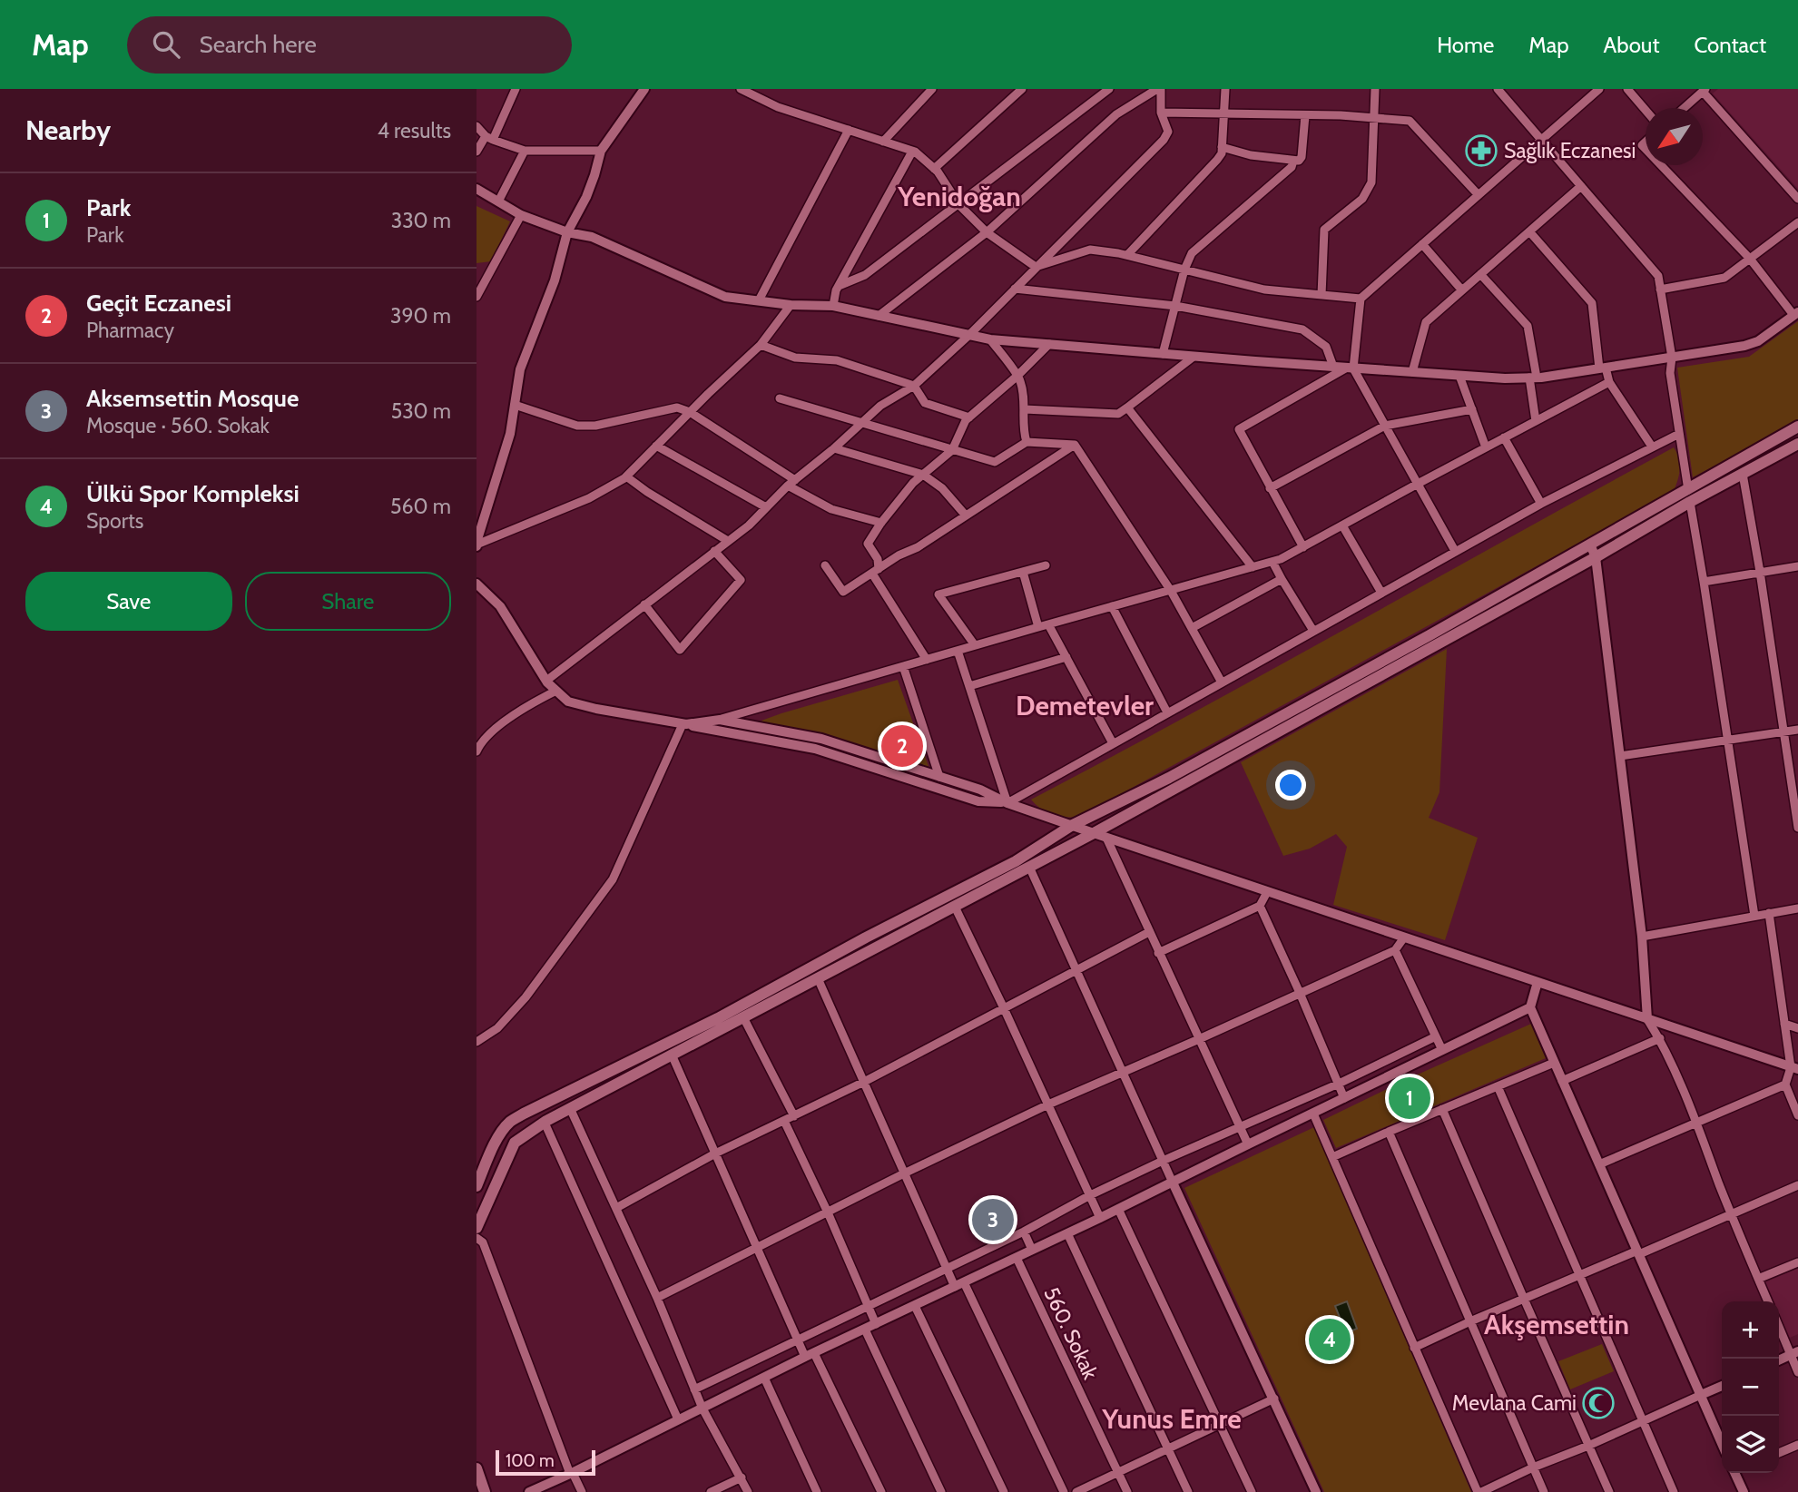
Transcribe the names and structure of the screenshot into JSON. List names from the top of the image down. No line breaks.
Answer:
{"streets":{"street":["560. Sokak"]},"districts":["Yenidoğan","Demetevler","Akşemsettin","Yunus Emre"],"places":{"pharmacy":["Sağlık Eczanesi"],"mosque":["Mevlana Cami"]},"scale_bar":"100 m","north":"bottom left","page":{"header":"Map","search":"Search here","nav":["Home","Map","About","Contact"],"heading":["Nearby","4 results"],"list":[{"mark":"1","name":"Park","note":"Park","value":"330 m"},{"mark":"2","name":"Geçit Eczanesi","note":"Pharmacy","value":"390 m"},{"mark":"3","name":"Aksemsettin Mosque","note":"Mosque · 560. Sokak","value":"530 m"},{"mark":"4","name":"Ülkü Spor Kompleksi","note":"Sports","value":"560 m"}],"buttons":["Save","Share"],"pins":["2","1","3","4"],"map_buttons":["+","−"],"scale":"100 m"}}
